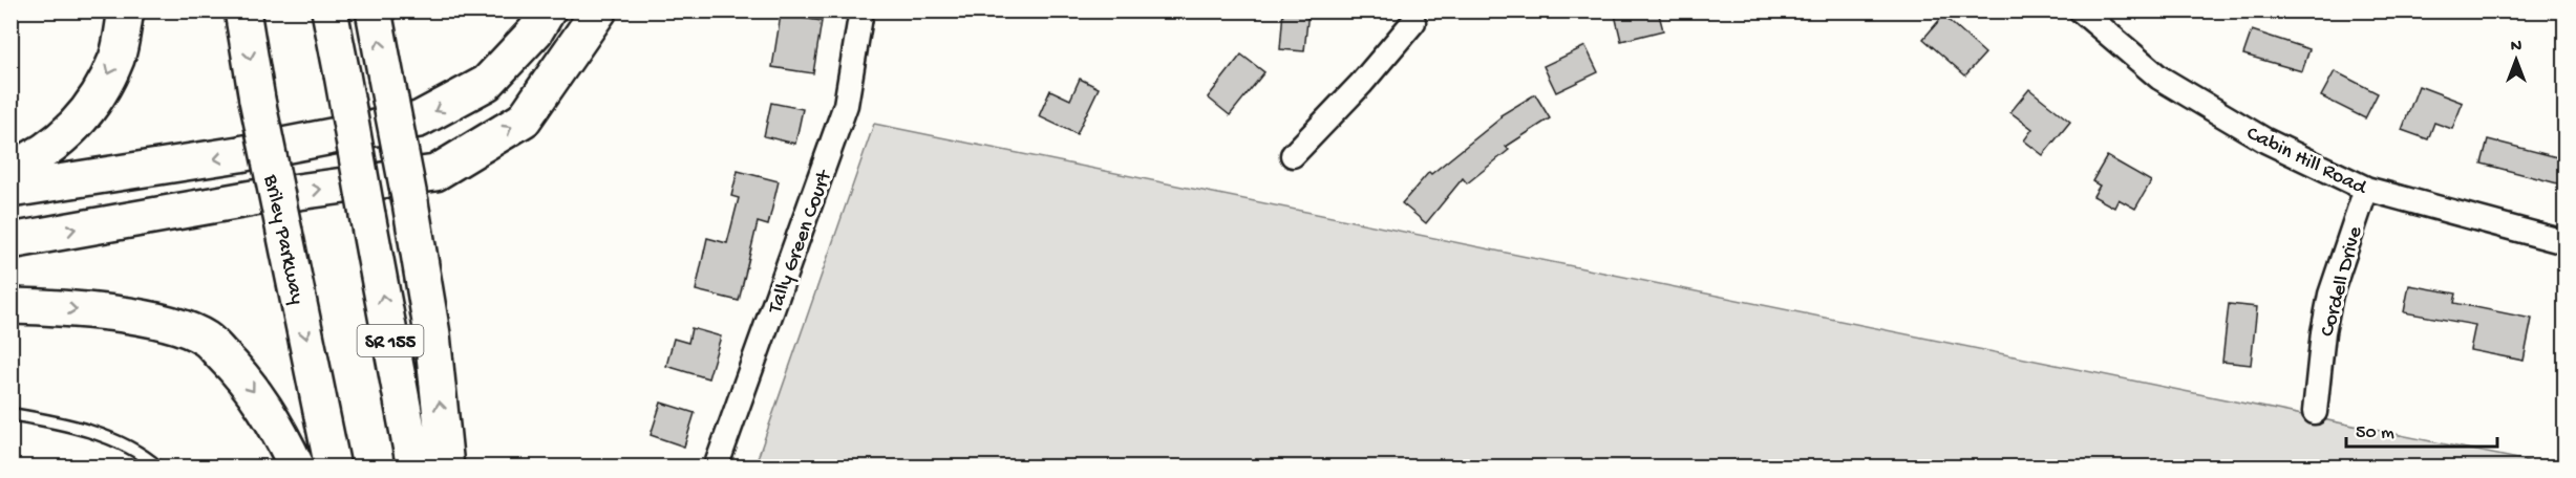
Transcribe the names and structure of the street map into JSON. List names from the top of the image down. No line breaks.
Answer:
{"streets":{"highway":["Briley Parkway","SR 155"],"street":["Cabin Hill Road","Tally Green Court","Cordell Drive"]},"crossings":[["Cabin Hill Road","Cordell Drive"]],"scale_bar":"50 m","north":"top"}
